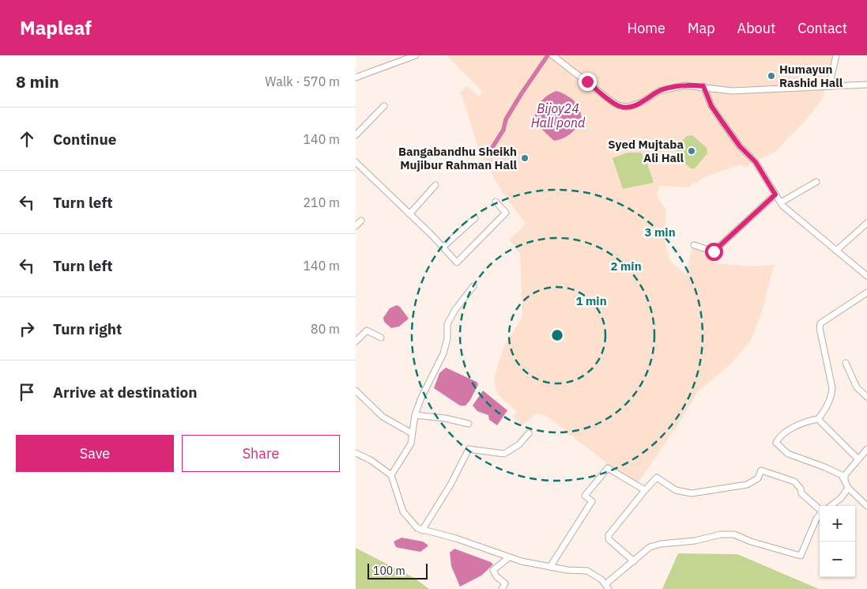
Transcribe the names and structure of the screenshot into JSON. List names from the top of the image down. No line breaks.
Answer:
{"water":["Bijoy24 Hall pond"],"places":["Humayun Rashid Hall","Syed Mujtaba Ali Hall","Bangabandhu Sheikh Mujibur Rahman Hall"],"scale_bar":"100 m","page":{"header":"Mapleaf","nav":["Home","Map","About","Contact"],"heading":["8 min","Walk · 570 m"],"list":[["Continue","140 m"],["Turn left","210 m"],["Turn left","140 m"],["Turn right","80 m"],"Arrive at destination"],"buttons":["Save","Share"],"map_buttons":["+","−"],"scale":"100 m"},"rings":["3 min","2 min","1 min"]}
